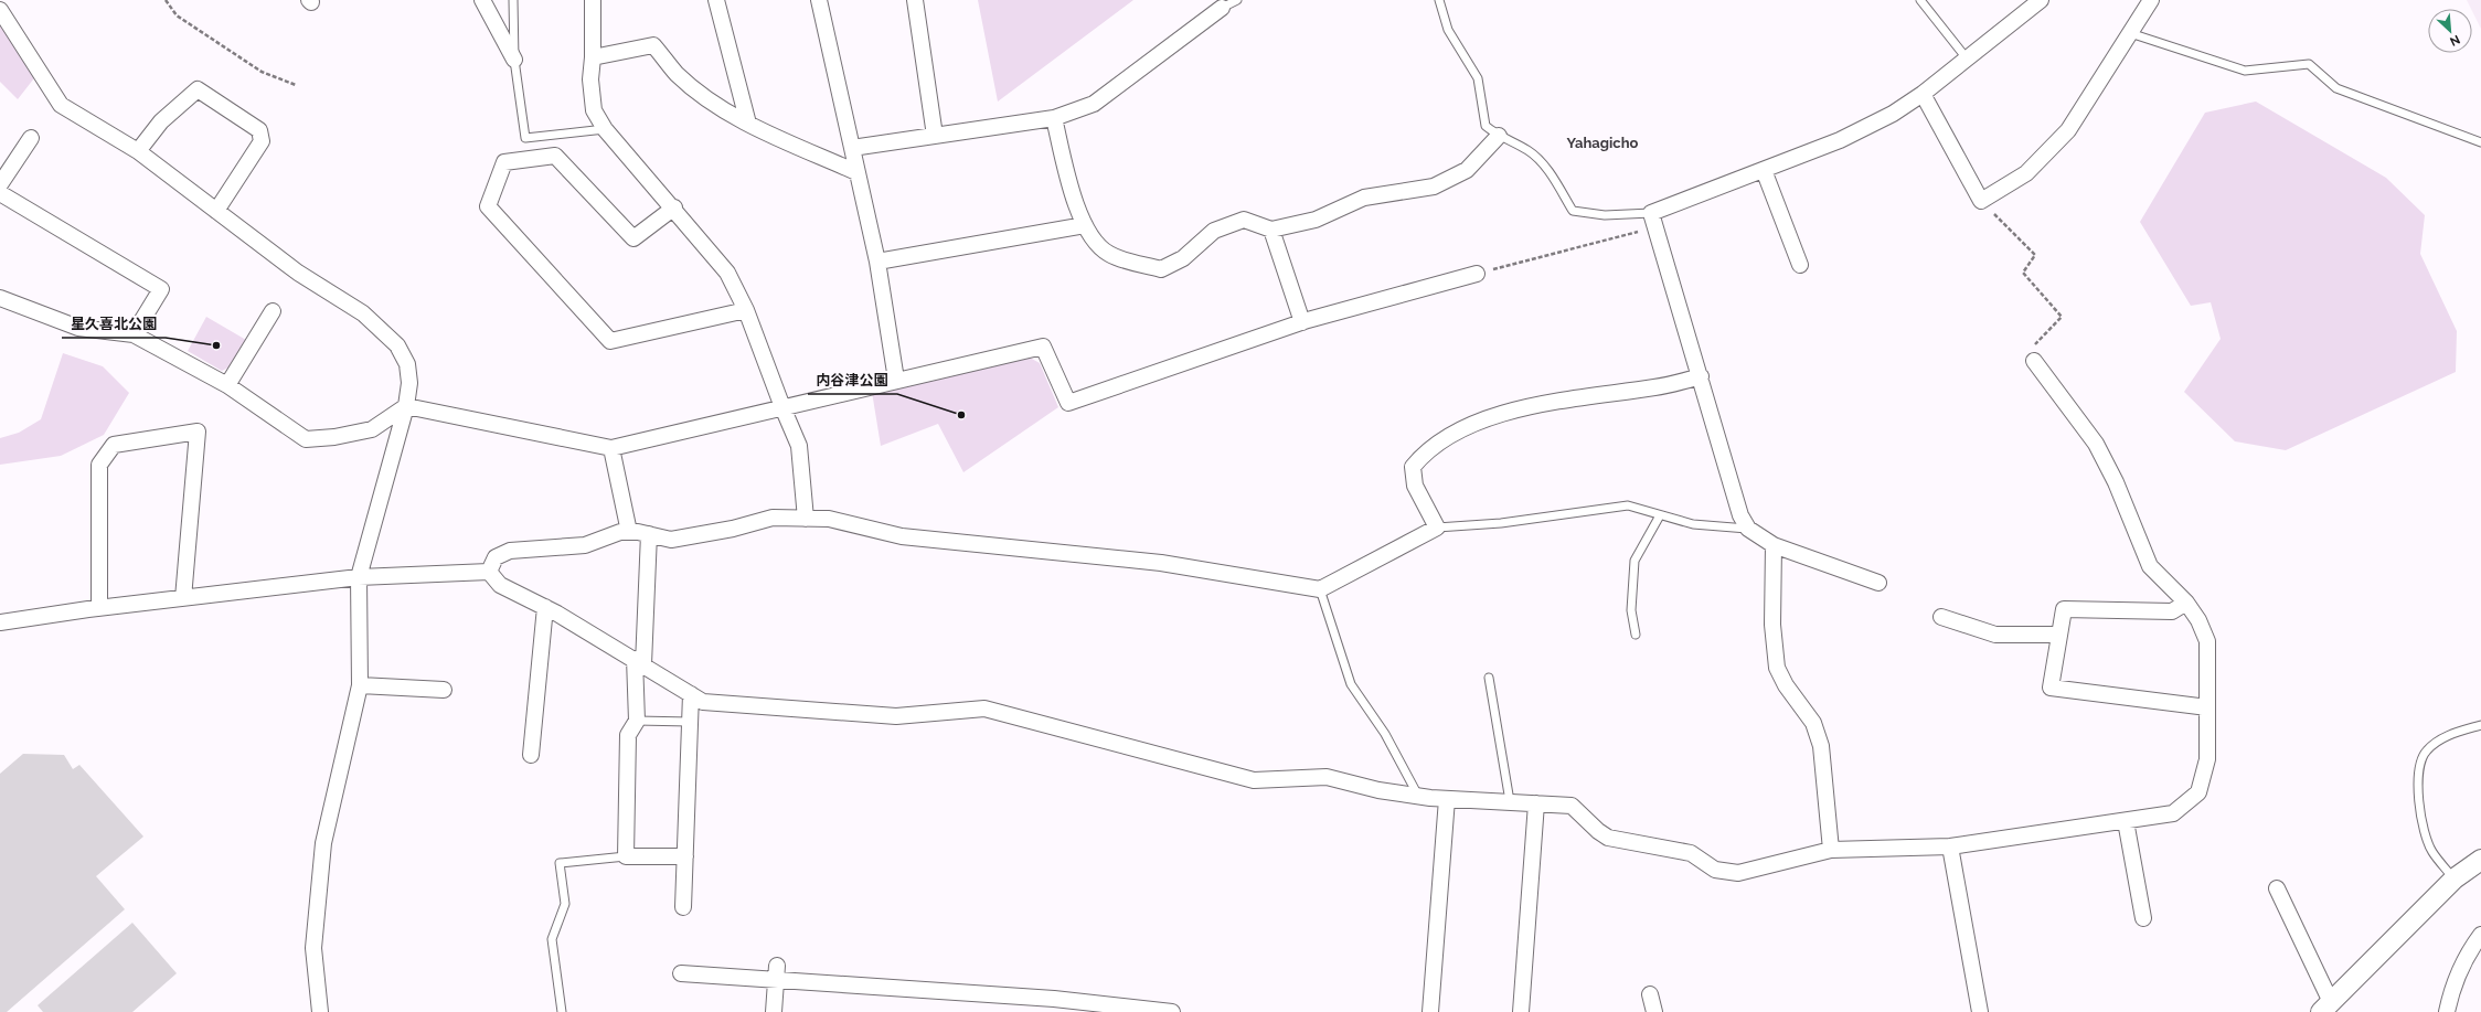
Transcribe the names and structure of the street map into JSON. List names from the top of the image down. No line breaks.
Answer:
{"districts":["Yahagicho"],"places":["星久喜北公園","内谷津公園"],"north":"bottom right"}
